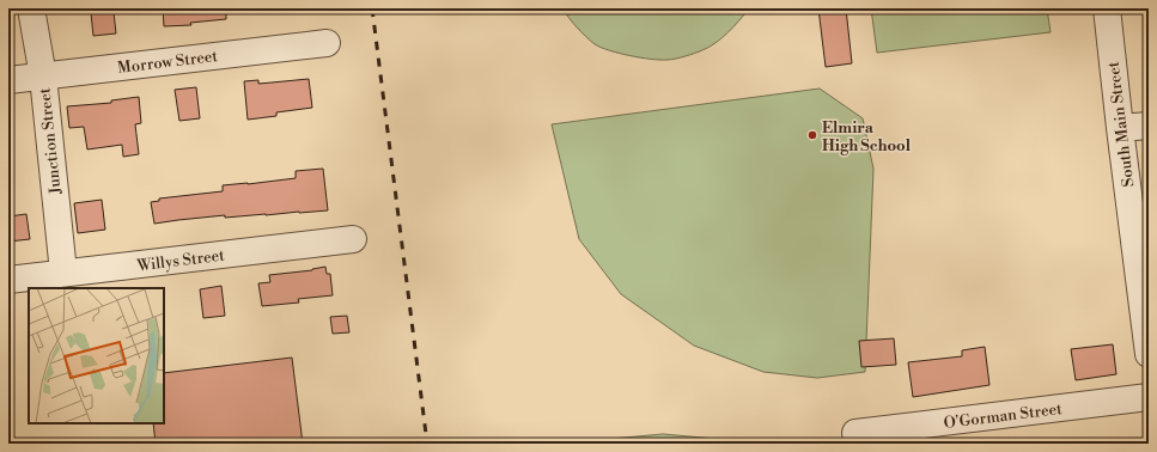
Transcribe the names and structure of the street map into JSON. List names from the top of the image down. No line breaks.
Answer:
{"streets":{"street":["Morrow Street","South Main Street","Junction Street","Willys Street","O'Gorman Street"]},"crossings":[["Morrow Street","Junction Street"],["Junction Street","Willys Street"]],"places":["Elmira High School"]}
